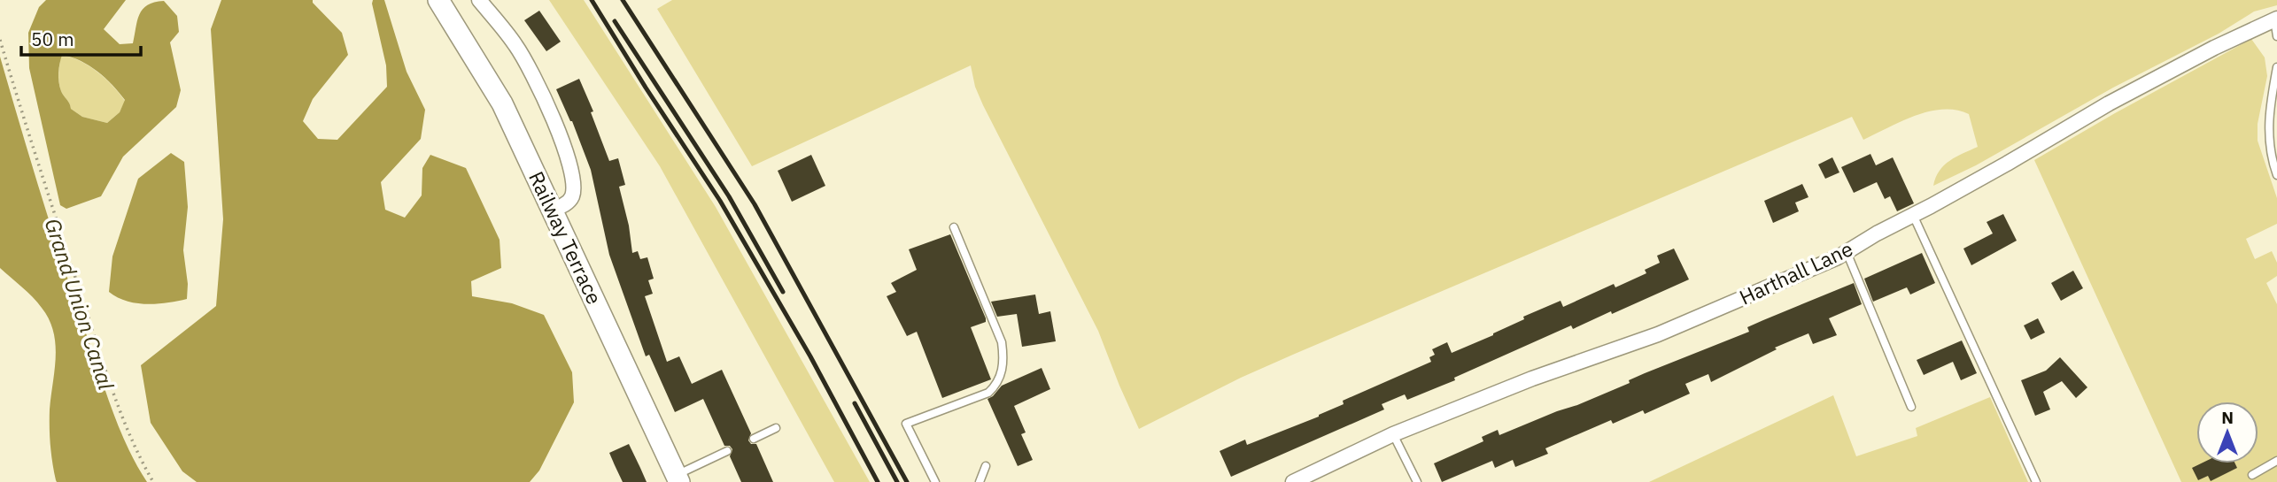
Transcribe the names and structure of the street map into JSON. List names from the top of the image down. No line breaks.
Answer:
{"streets":{"street":["Railway Terrace","Harthall Lane"]},"water":["Grand Union Canal"],"scale_bar":"50 m","north":"top"}
